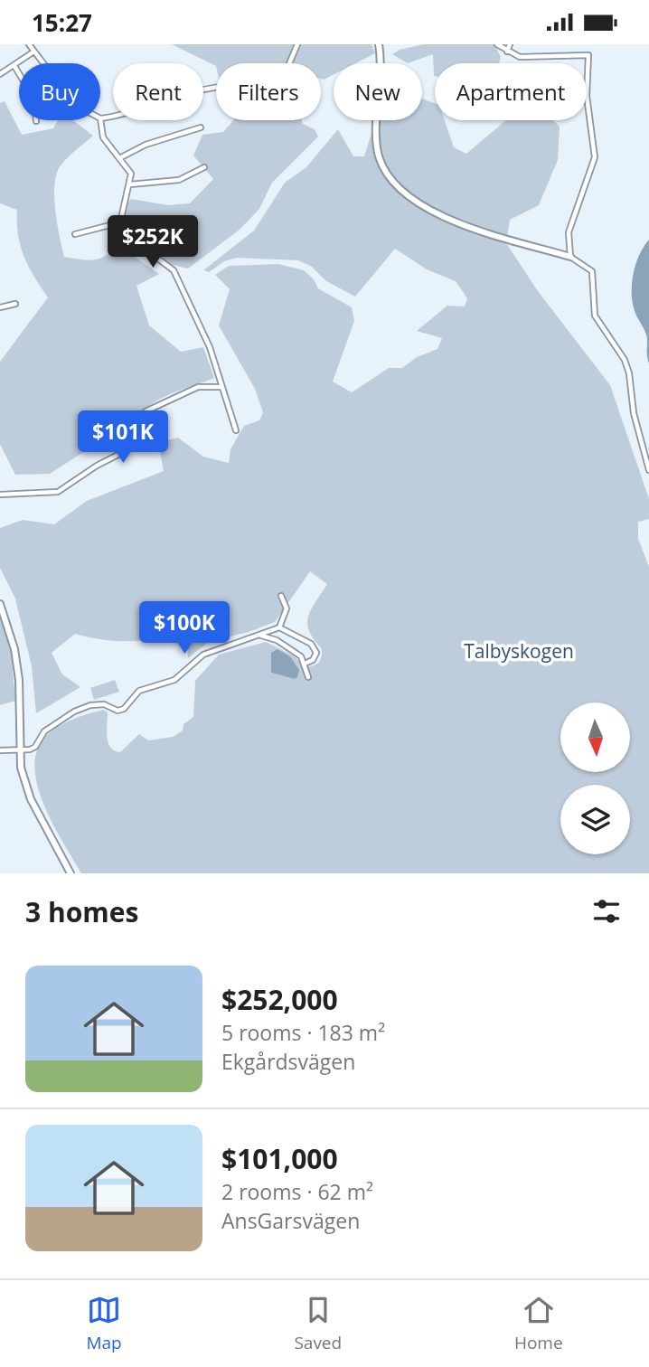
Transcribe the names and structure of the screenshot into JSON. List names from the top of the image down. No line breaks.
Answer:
{"parks":["Talbyskogen"],"north":"bottom","page":{"status":"15:27","chip":["Buy","Rent","Filters","New","Apartment"],"price":["$252K","$101K","$100K"],"heading":"3 homes","list":[{"name":"$252,000","note":"5 rooms · 183 m² · Ekgårdsvägen"},{"name":"$101,000","note":"2 rooms · 62 m² · AnsGarsvägen"}],"tabs":["Map","Saved","Home"]}}
